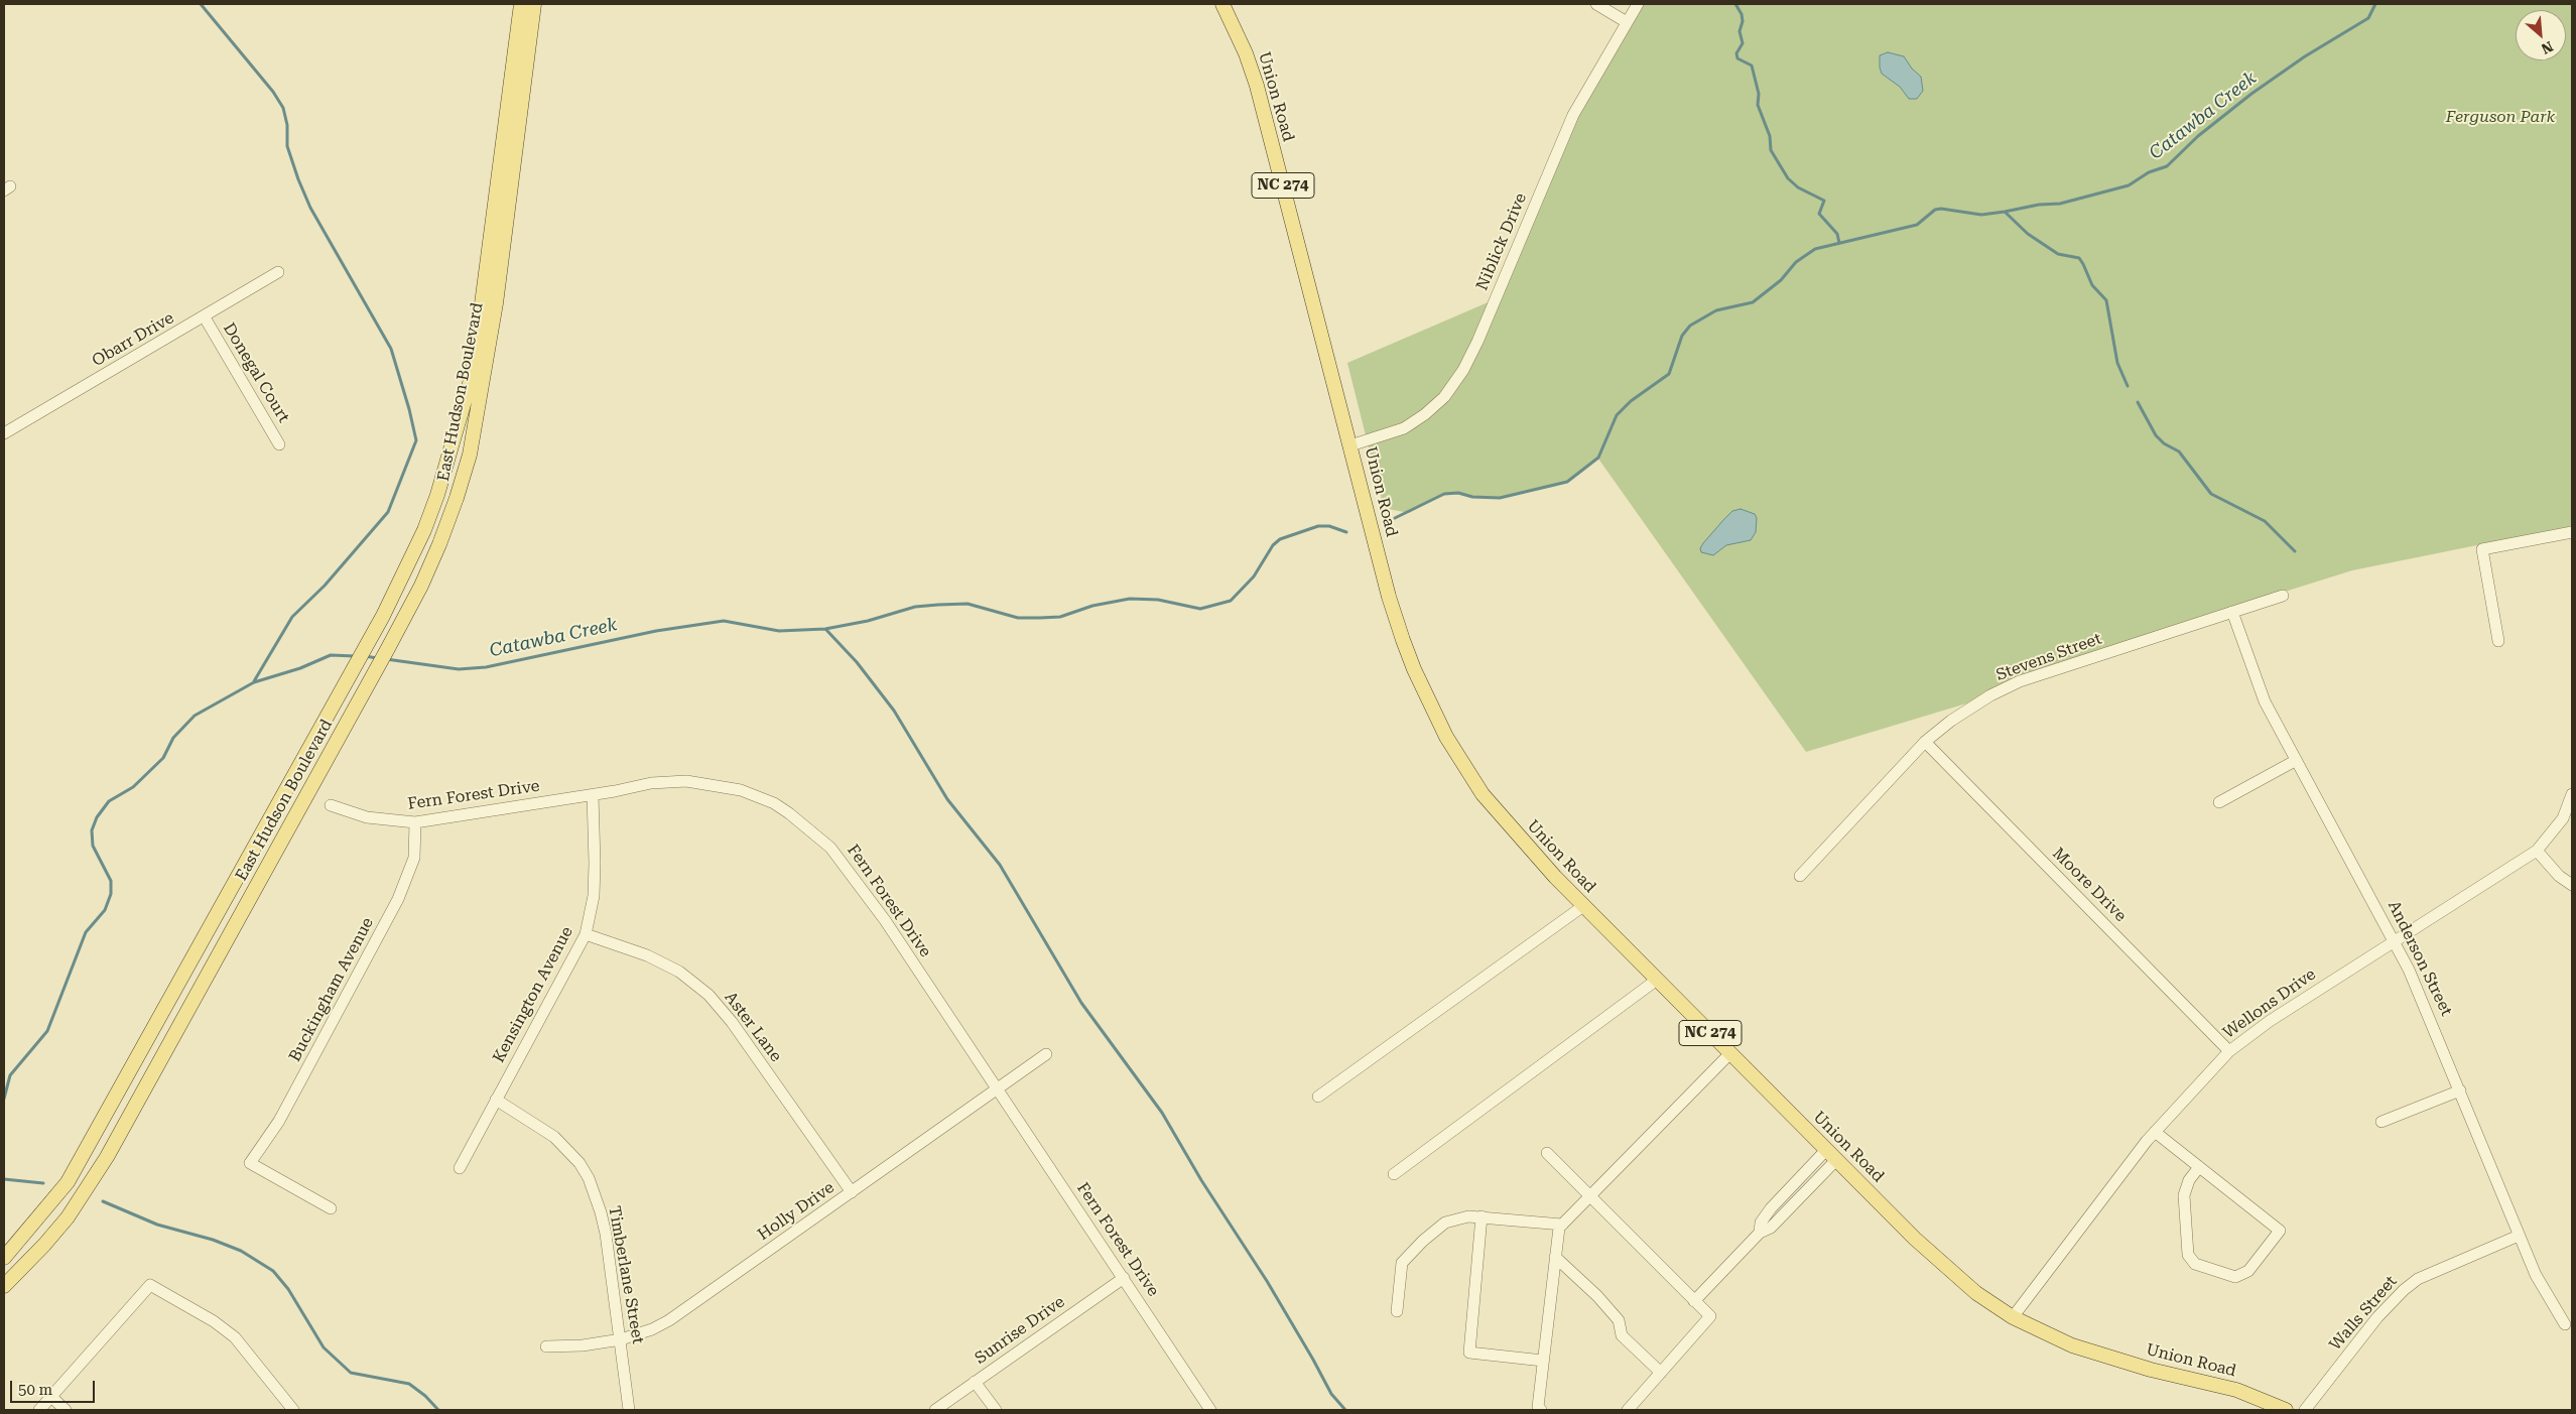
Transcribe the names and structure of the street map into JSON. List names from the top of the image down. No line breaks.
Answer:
{"streets":{"main road":["Union Road","NC 274","East Hudson Boulevard"],"street":["Niblick Drive","Obarr Drive","Donegal Court","Stevens Street","Fern Forest Drive","Moore Drive","Anderson Street","Buckingham Avenue","Kensington Avenue","Wellons Drive","Aster Lane","Holly Drive","Timberlane Street","Walls Street","Sunrise Drive"]},"crossings":[["Union Road","Niblick Drive"],["Union Road","Wellons Drive"],["Obarr Drive","Donegal Court"],["Stevens Street","Moore Drive"],["Stevens Street","Anderson Street"],["Fern Forest Drive","Buckingham Avenue"],["Fern Forest Drive","Kensington Avenue"],["Fern Forest Drive","Holly Drive"],["Fern Forest Drive","Sunrise Drive"],["Moore Drive","Wellons Drive"],["Anderson Street","Wellons Drive"],["Anderson Street","Walls Street"],["Kensington Avenue","Aster Lane"],["Kensington Avenue","Timberlane Street"],["Aster Lane","Holly Drive"],["Holly Drive","Timberlane Street"]],"water":["Catawba Creek"],"parks":["Ferguson Park"],"scale_bar":"50 m","north":"bottom right"}
